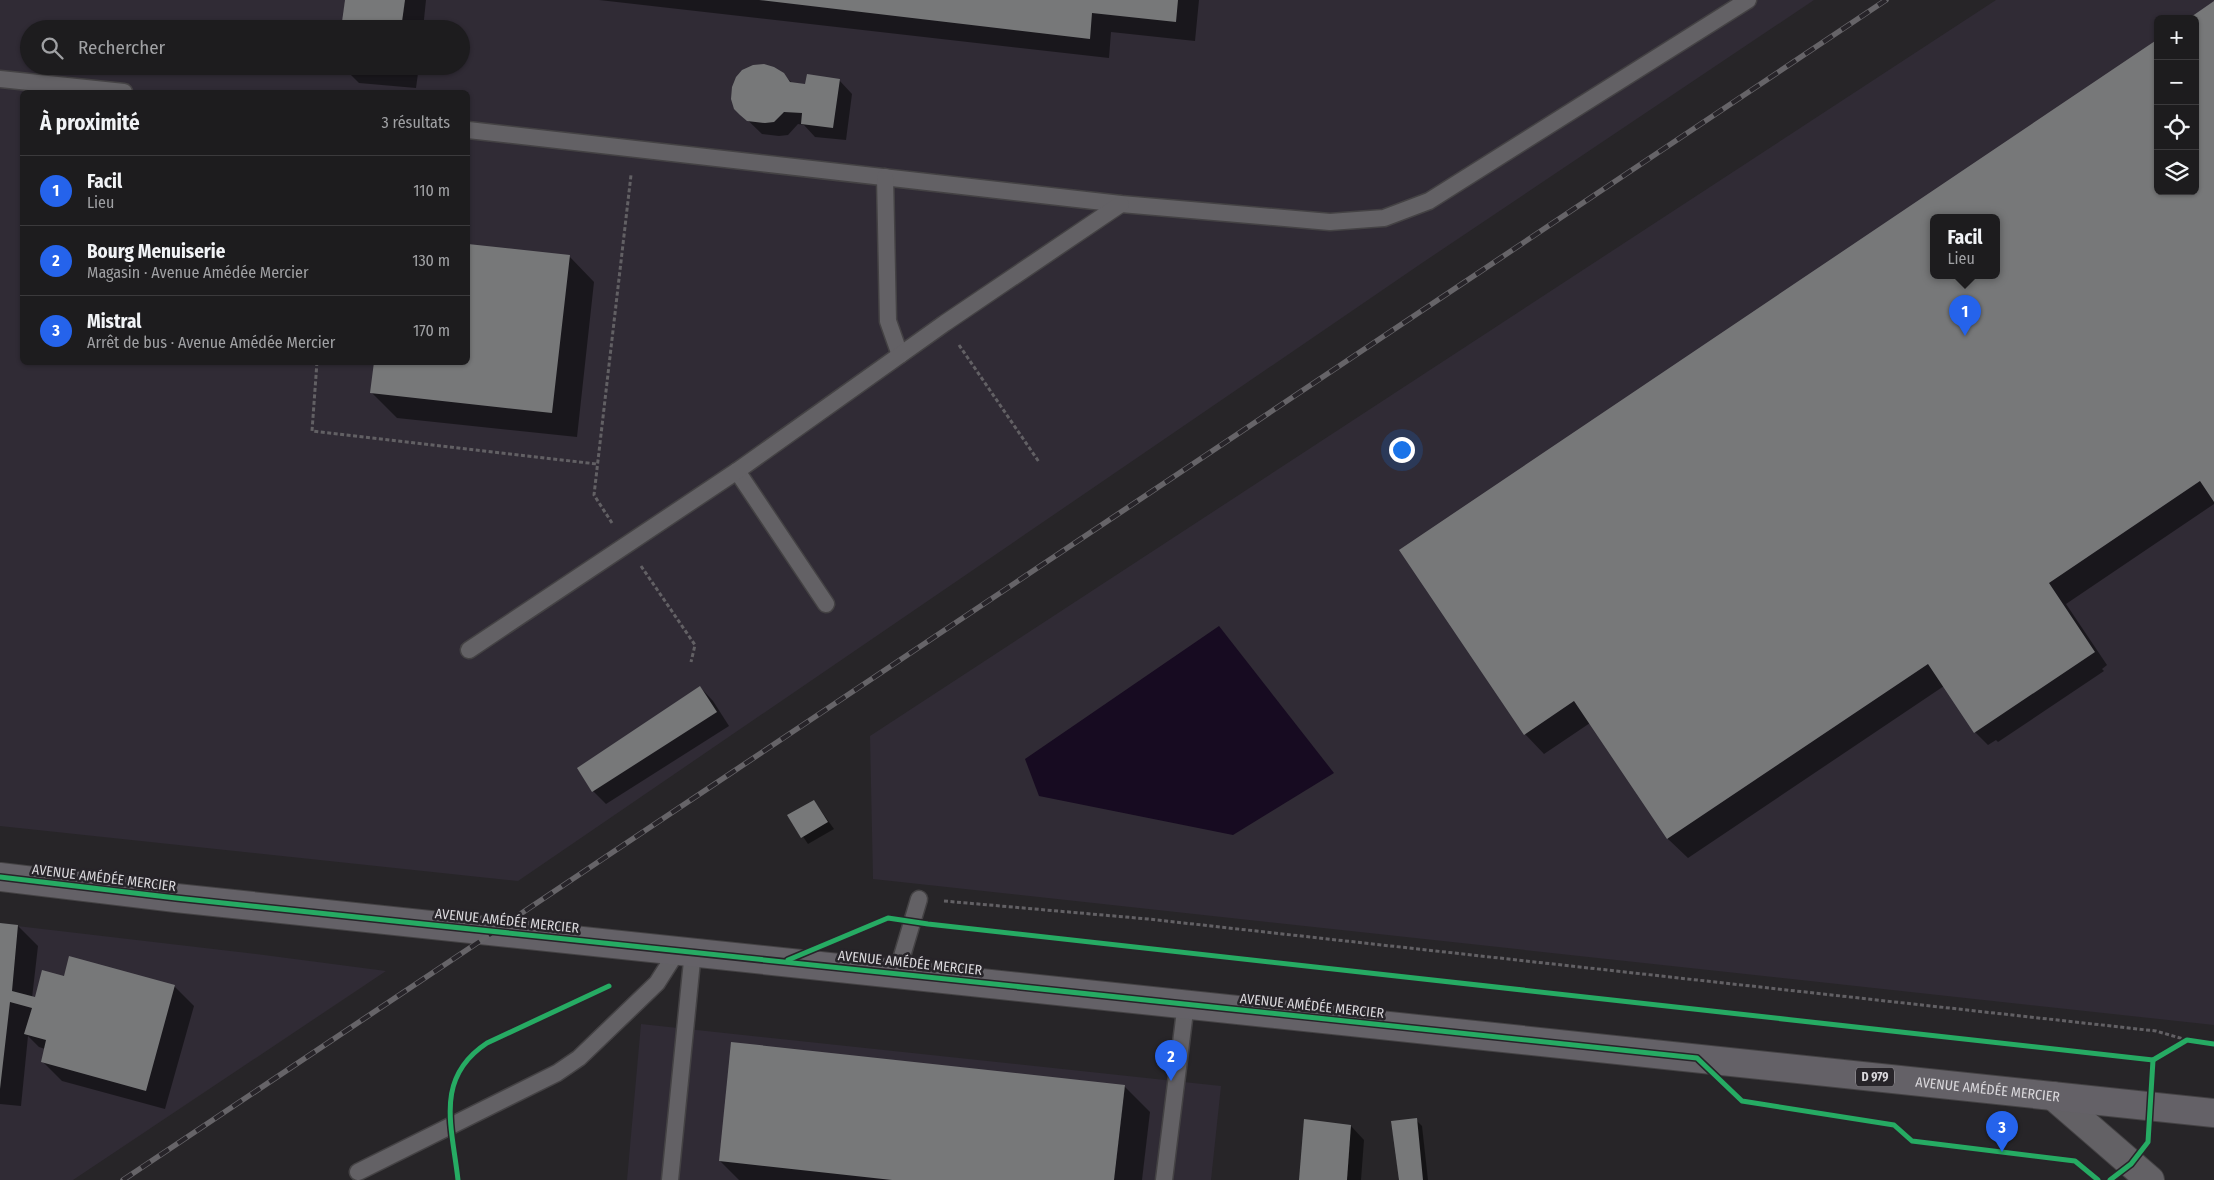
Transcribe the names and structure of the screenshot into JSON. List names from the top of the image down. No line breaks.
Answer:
{"streets":{"main road":["AVENUE AMÉDÉE MERCIER","D 979"]},"page":{"map_buttons":["+","−"],"search":"Rechercher","heading":["À proximité","3 résultats"],"list":[{"mark":"1","name":"Facil","note":"Lieu","value":"110 m"},{"mark":"2","name":"Bourg Menuiserie","note":"Magasin · Avenue Amédée Mercier","value":"130 m"},{"mark":"3","name":"Mistral","note":"Arrêt de bus · Avenue Amédée Mercier","value":"170 m"}],"popup":["Facil","Lieu"],"pins":["1","2","3"]}}
